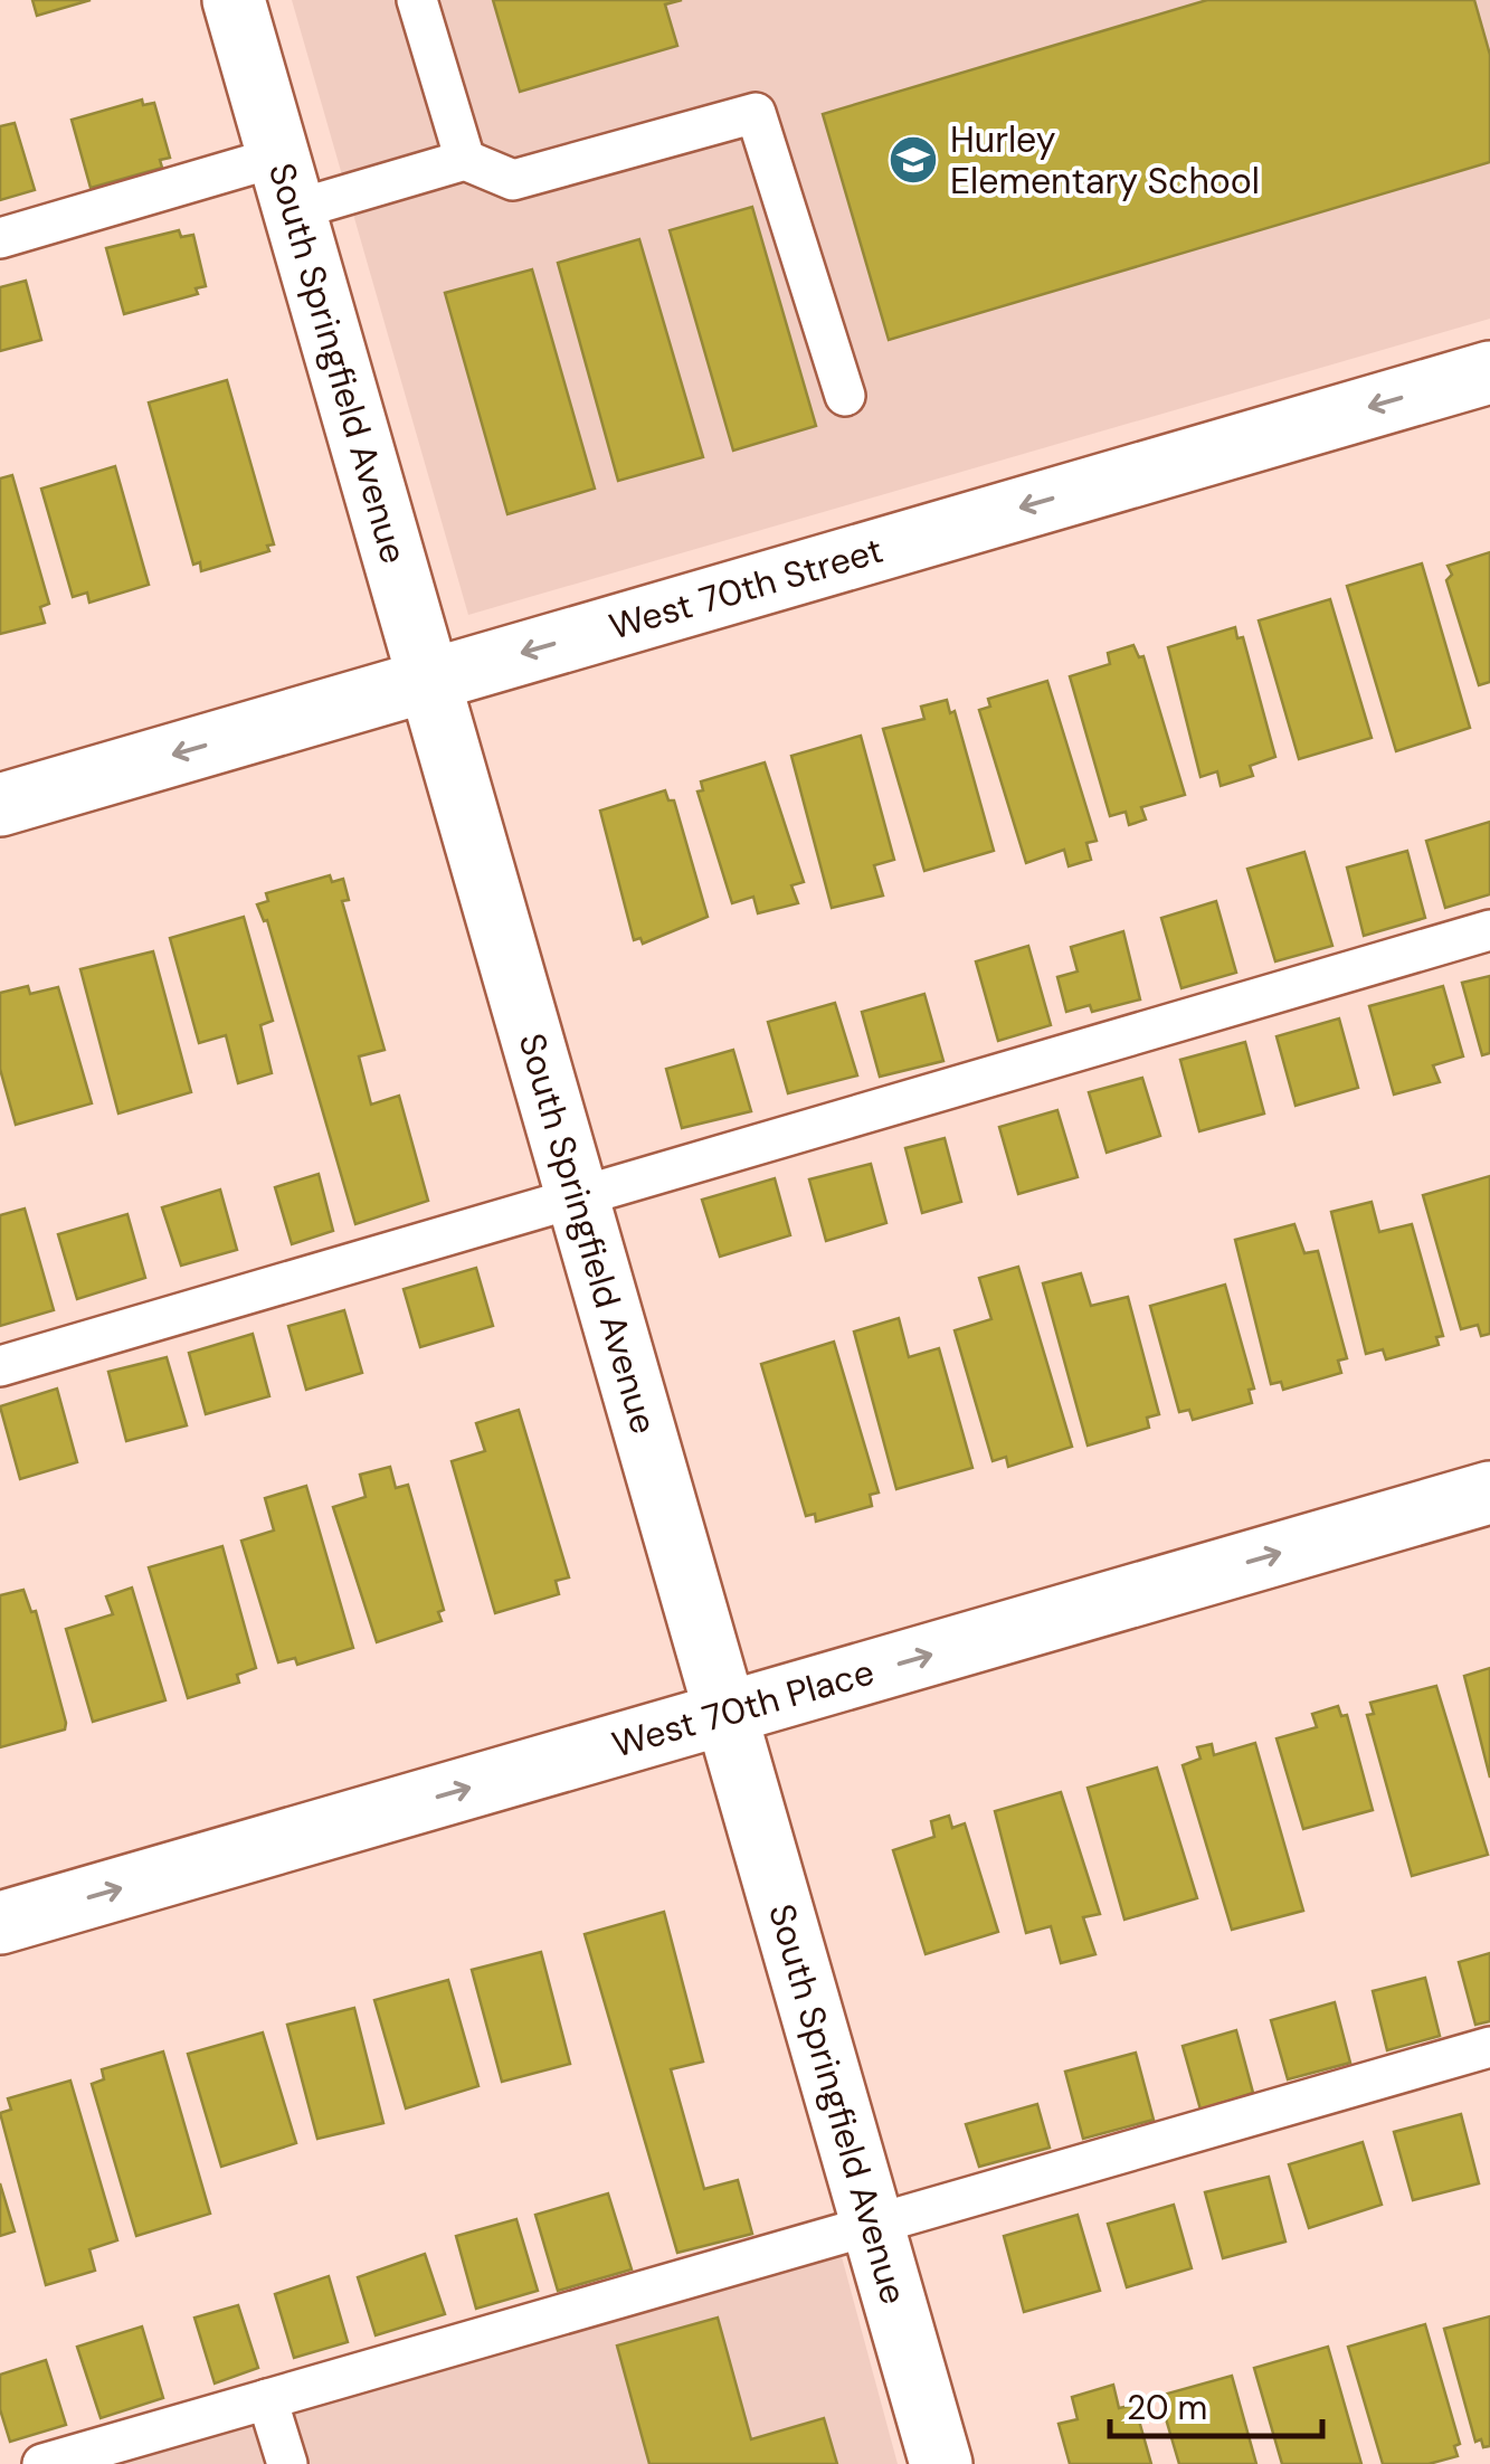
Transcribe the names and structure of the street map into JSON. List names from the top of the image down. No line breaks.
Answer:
{"streets":{"street":["South Springfield Avenue","West 70th Street","West 70th Place"]},"crossings":[["South Springfield Avenue","West 70th Street"],["South Springfield Avenue","West 70th Place"]],"one_way":["West 70th Street","West 70th Place"],"places":{"school or university":["Hurley Elementary School"]},"scale_bar":"20 m"}
